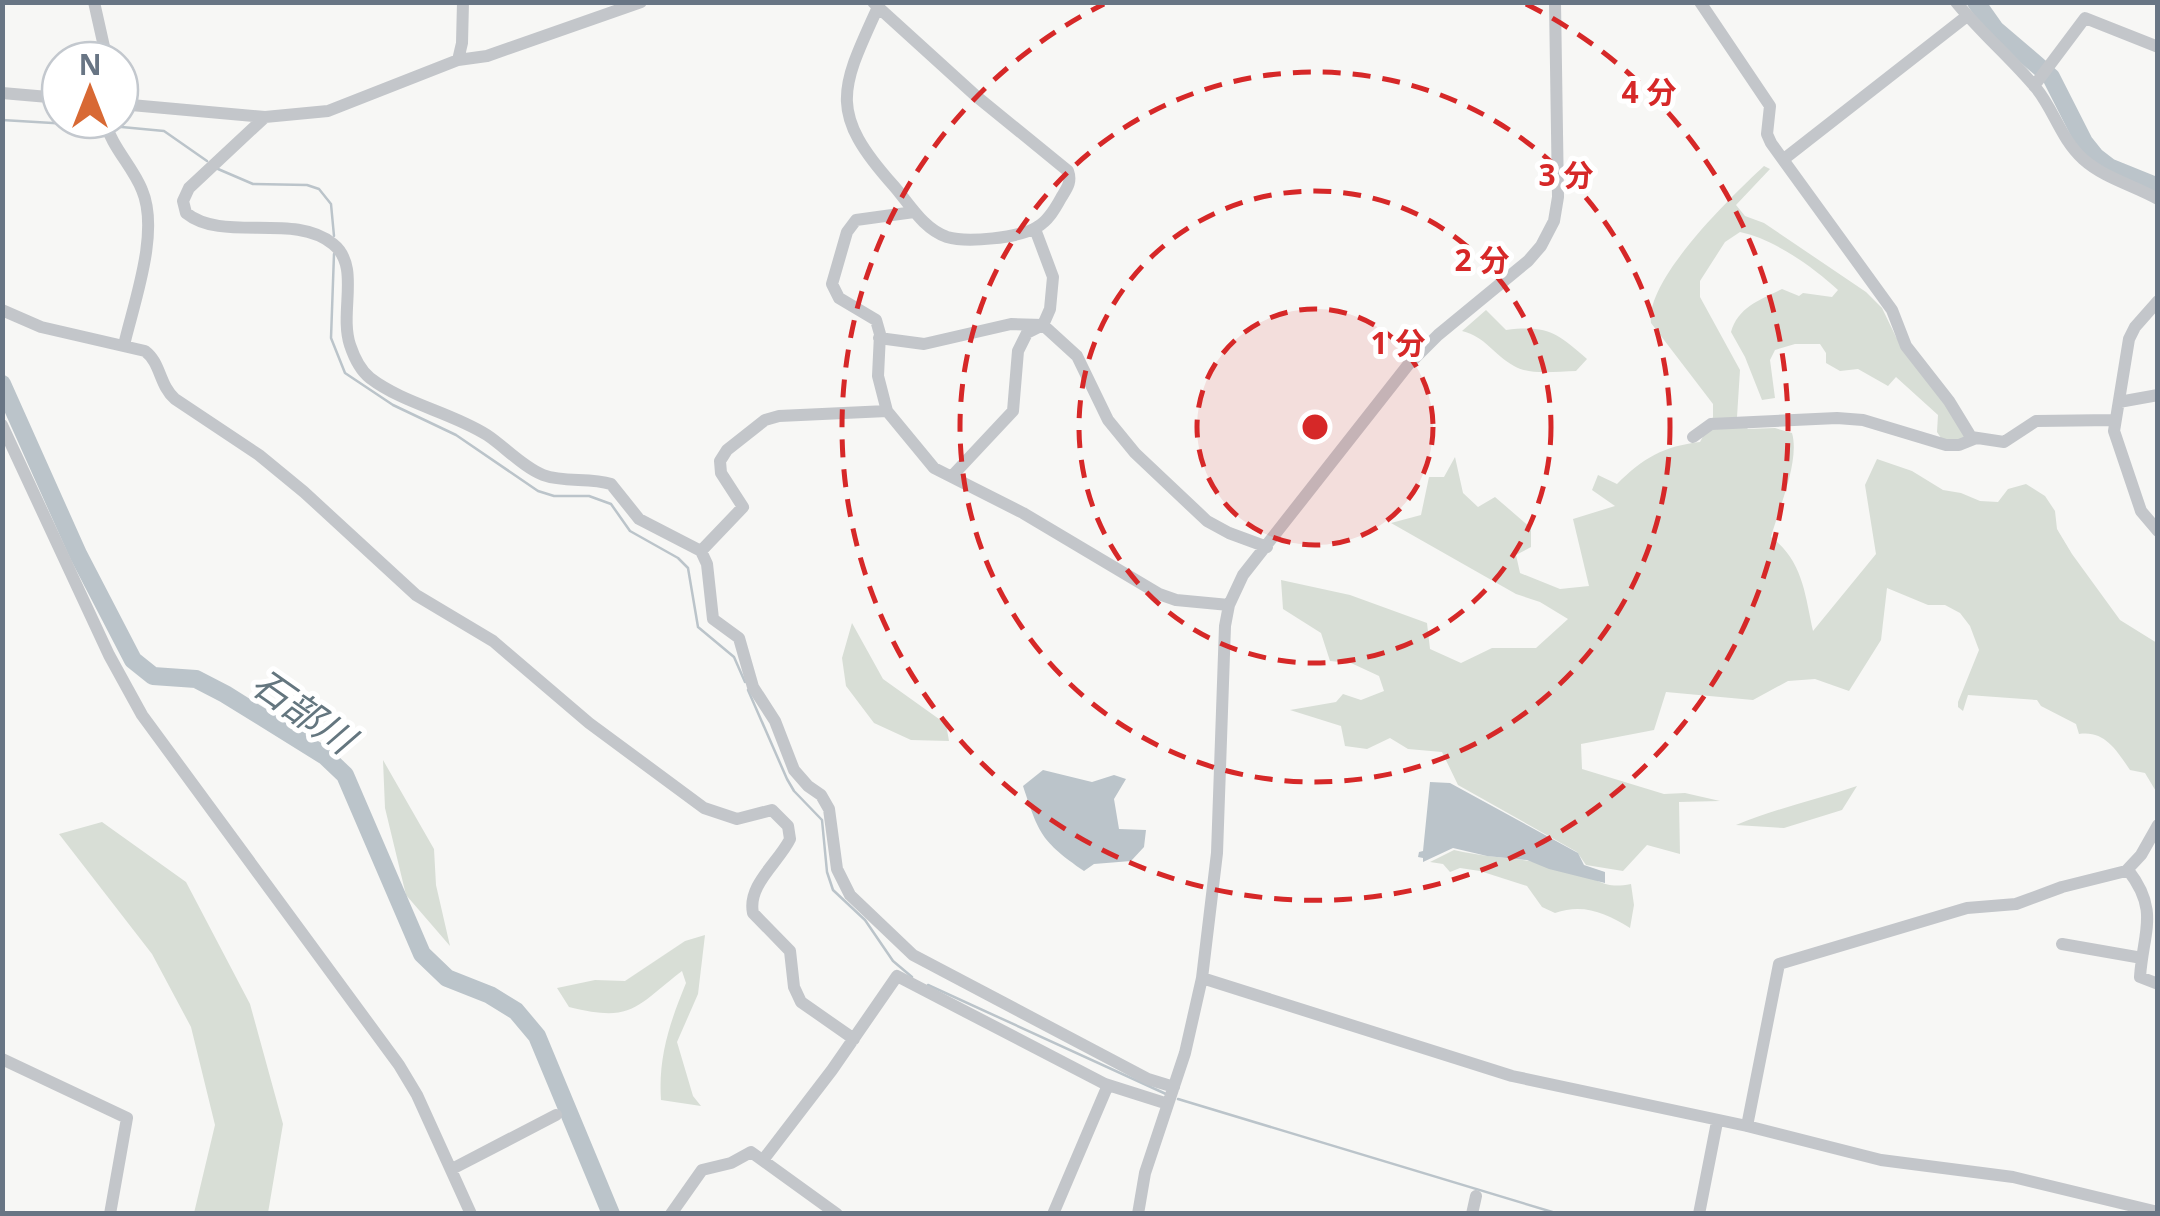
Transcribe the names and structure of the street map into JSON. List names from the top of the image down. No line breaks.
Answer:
{"water":["石部川"],"north":"top","rings":["4 分","3 分","2 分","1 分"]}
